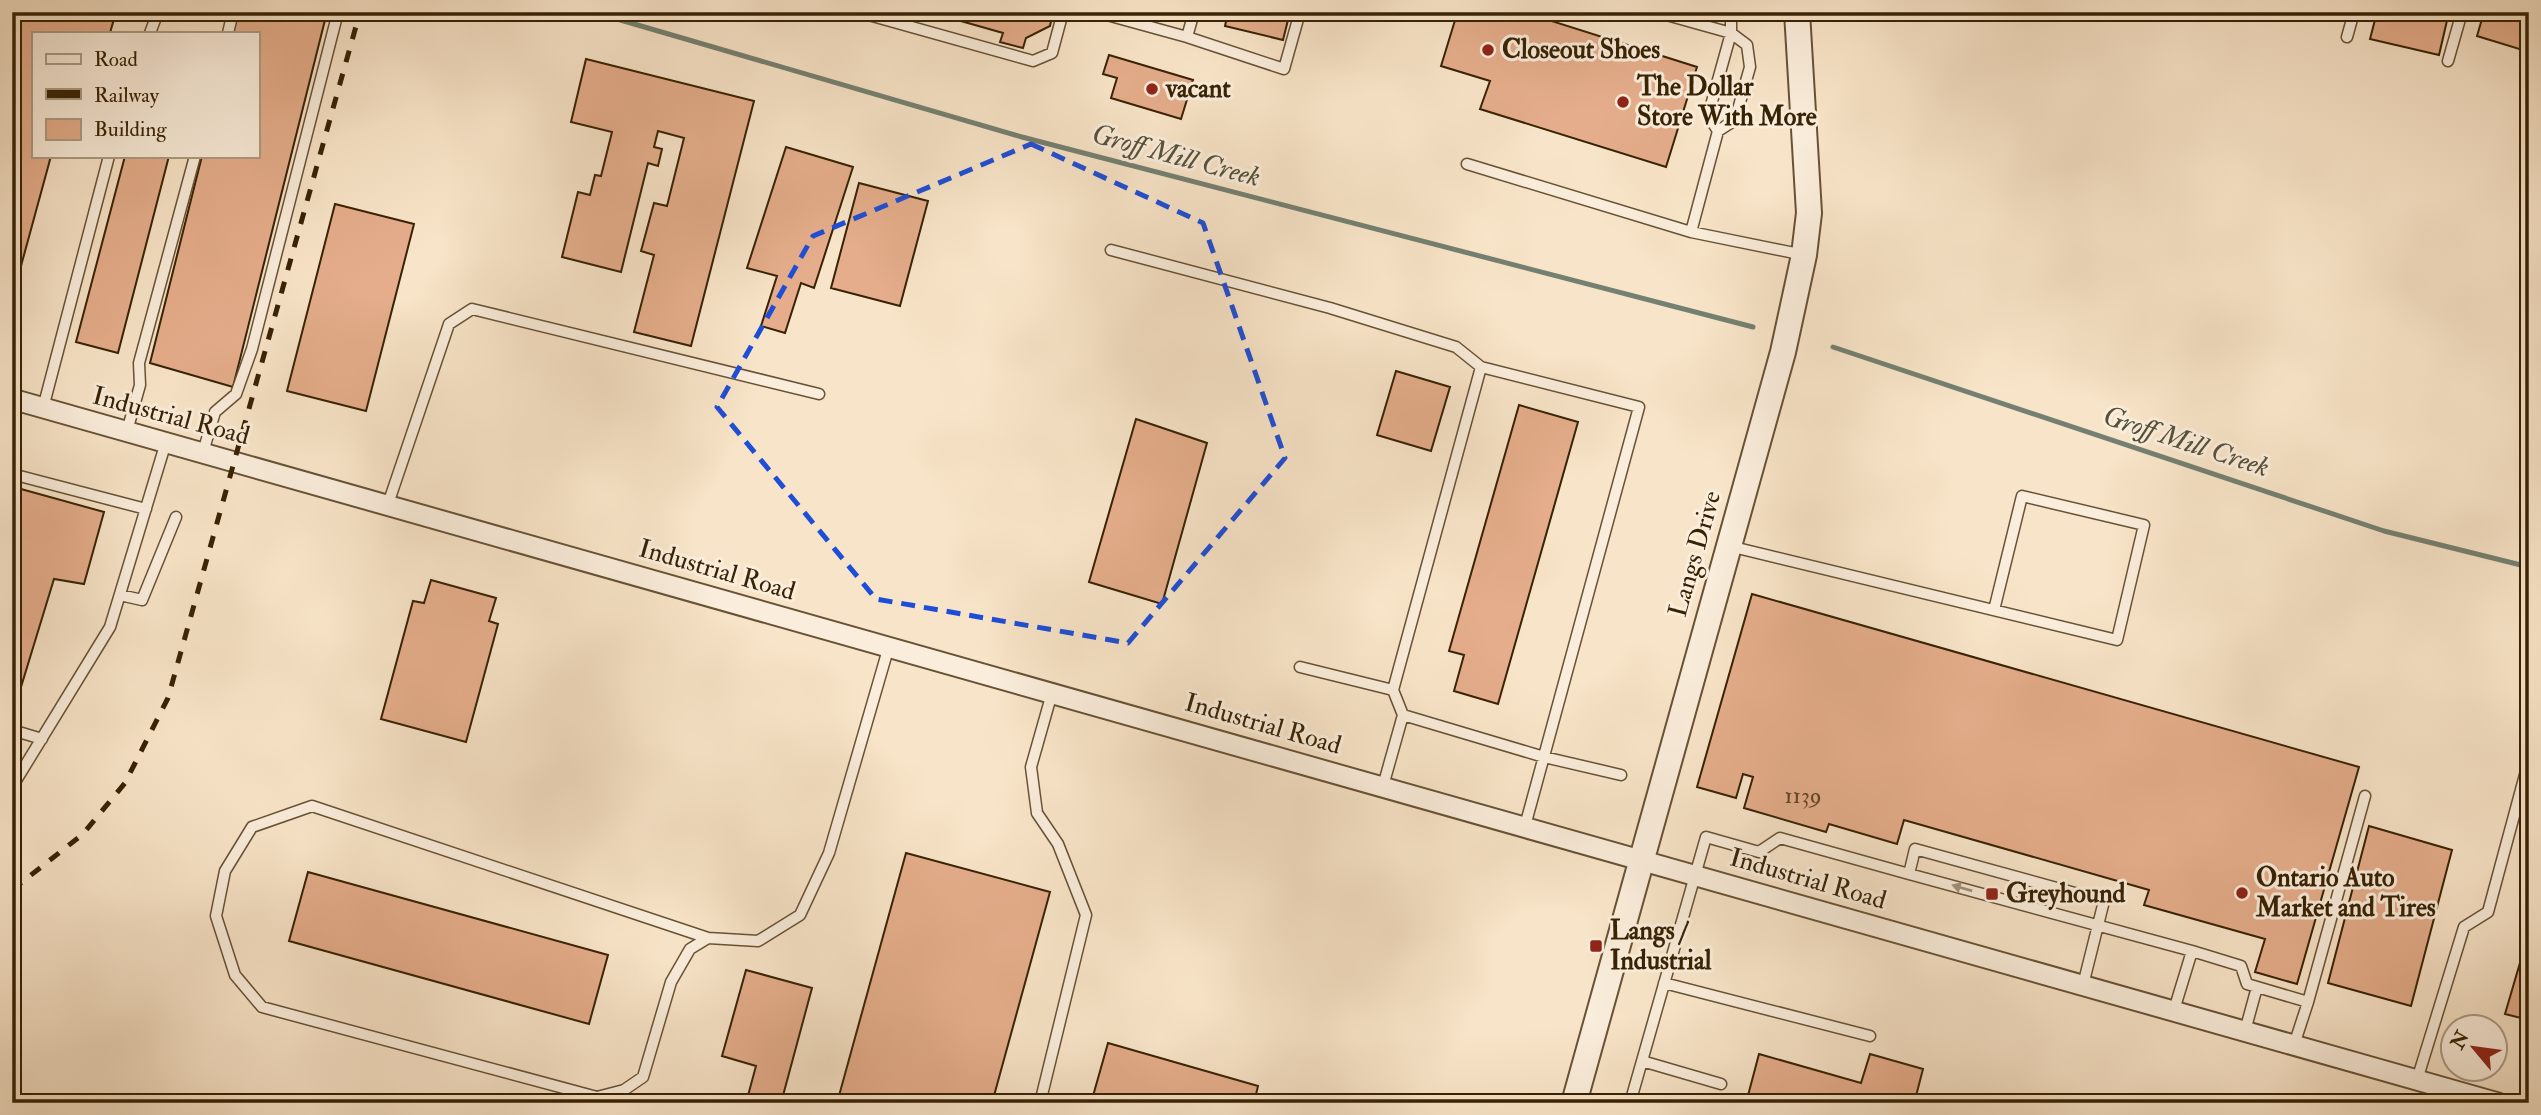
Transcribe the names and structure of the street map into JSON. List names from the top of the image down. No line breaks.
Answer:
{"streets":{"street":["Industrial Road","Langs Drive"]},"crossings":[["Industrial Road","Langs Drive"]],"water":["Groff Mill Creek"],"places":{"other":["Closeout Shoes","vacant","The Dollar Store With More","Ontario Auto Market and Tires"],"transit":["Greyhound","Langs / Industrial"]},"house_numbers":["1139"],"legend":["Road","Railway","Building"],"north":"top left"}
